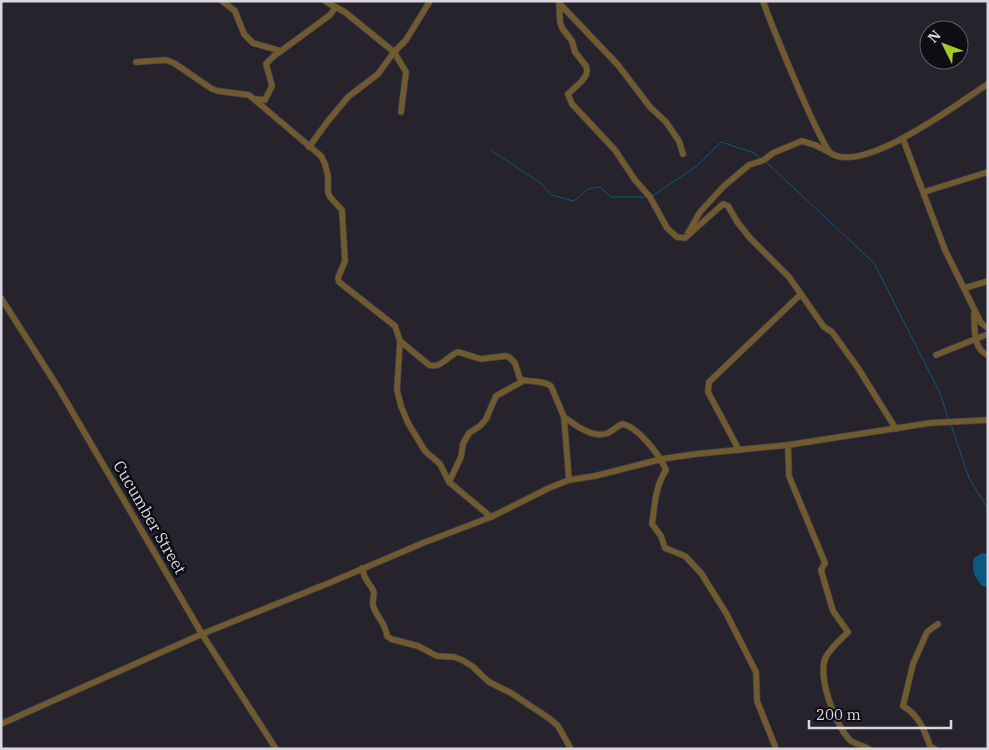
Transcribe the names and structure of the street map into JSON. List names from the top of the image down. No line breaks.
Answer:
{"streets":{"street":["Cucumber Street"]},"scale_bar":"200 m","north":"top left"}
